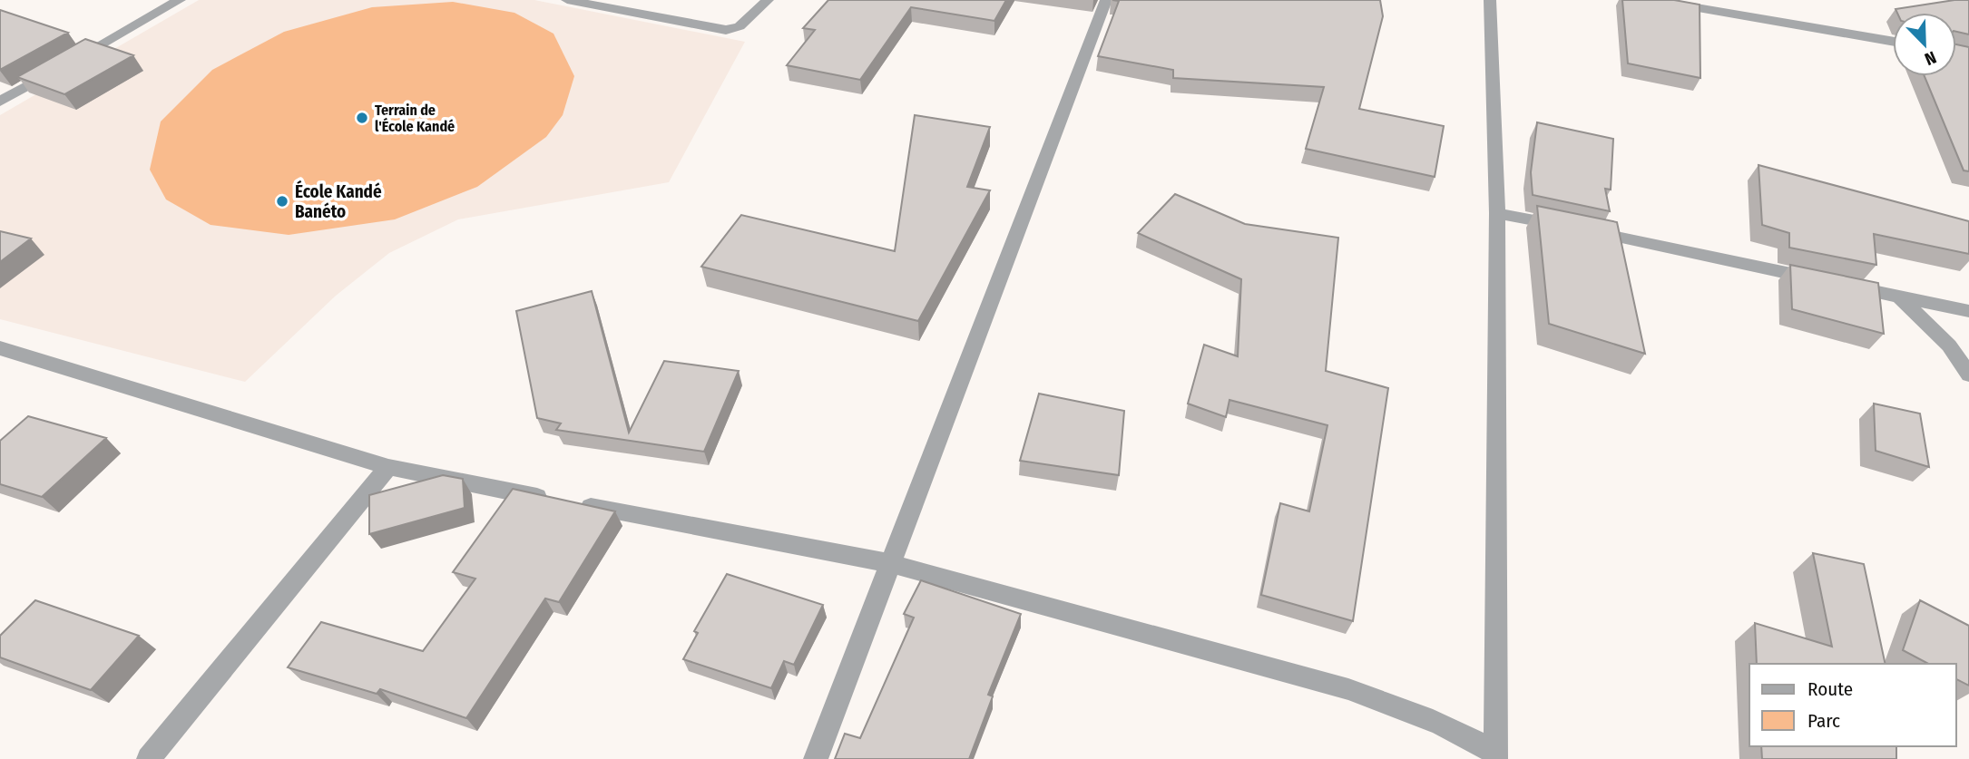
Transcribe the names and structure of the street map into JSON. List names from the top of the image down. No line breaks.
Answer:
{"places":["Terrain de l'École Kandé","École Kandé Banéto"],"legend":["Route","Parc"],"north":"bottom right"}
